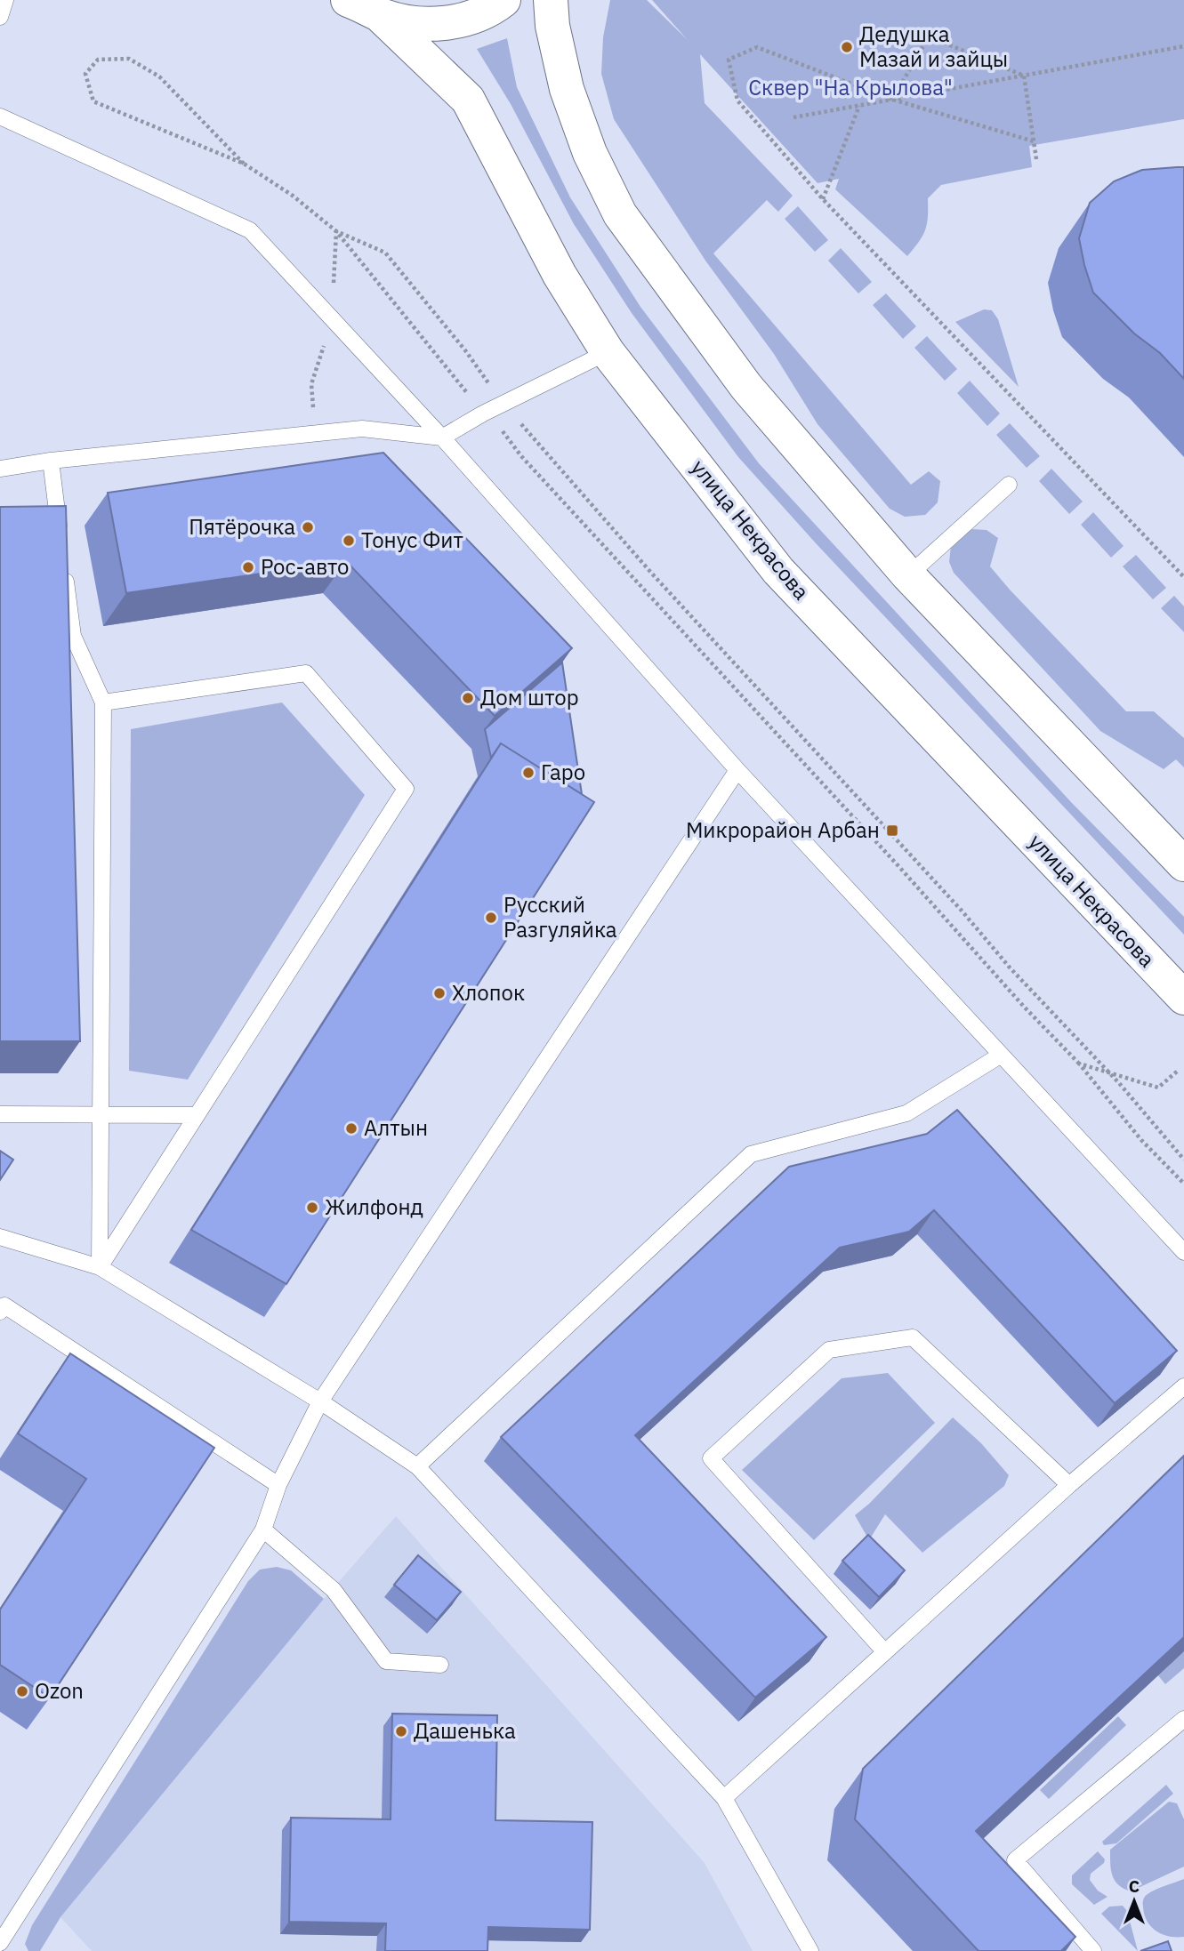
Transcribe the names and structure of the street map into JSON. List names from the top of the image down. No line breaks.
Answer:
{"streets":{"main road":["улица Некрасова"]},"parks":["Сквер \"На Крылова\""],"places":{"other":["Дедушка Мазай и зайцы","Пятёрочка","Тонус Фит","Рос-авто","Дом штор","Гаро","Русский Разгуляйка","Хлопок","Алтын","Жилфонд","Ozon","Дашенька"],"transit":["Микрорайон Арбан"]},"north":"top"}
